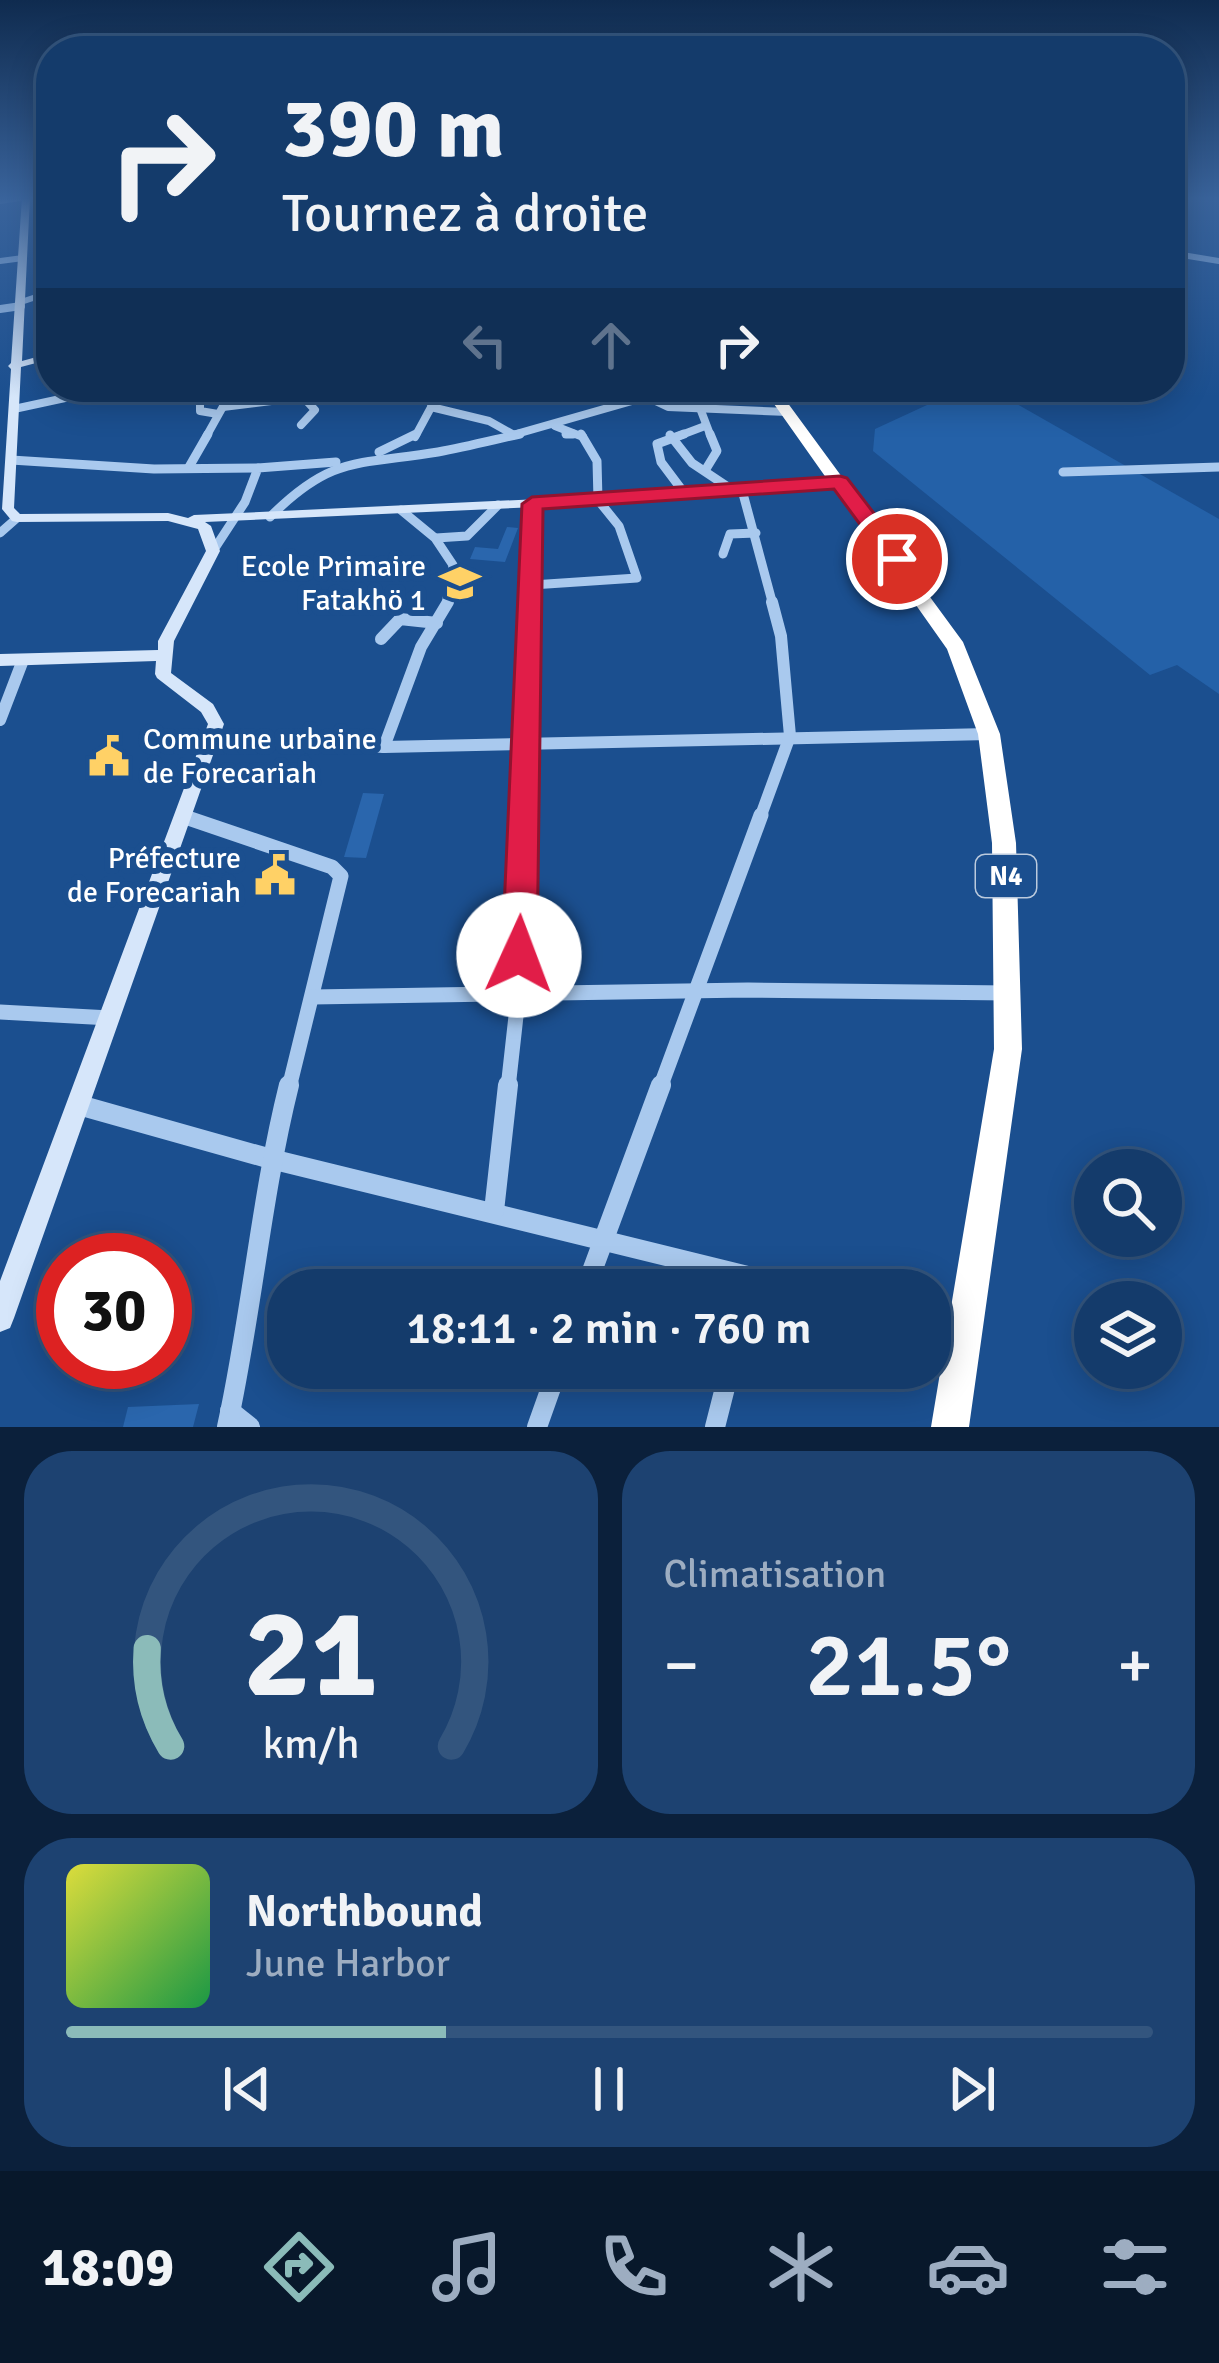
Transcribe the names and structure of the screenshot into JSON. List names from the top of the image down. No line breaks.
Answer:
{"streets":{"highway":["N4"]},"places":{"school or university":["Ecole Primaire Fatakhö 1"],"public building":["Commune urbaine de Forecariah","Préfecture de Forecariah"]},"page":{"turn":["390 m","Tournez à droite"],"limit":"30","trip":"18:11 · 2 min · 760 m","tile":"Climatisation","heat":["−","21.5°","+"],"song":["Northbound","June Harbor"],"tabs":"18:09","gauge":["21","km/h"]}}
